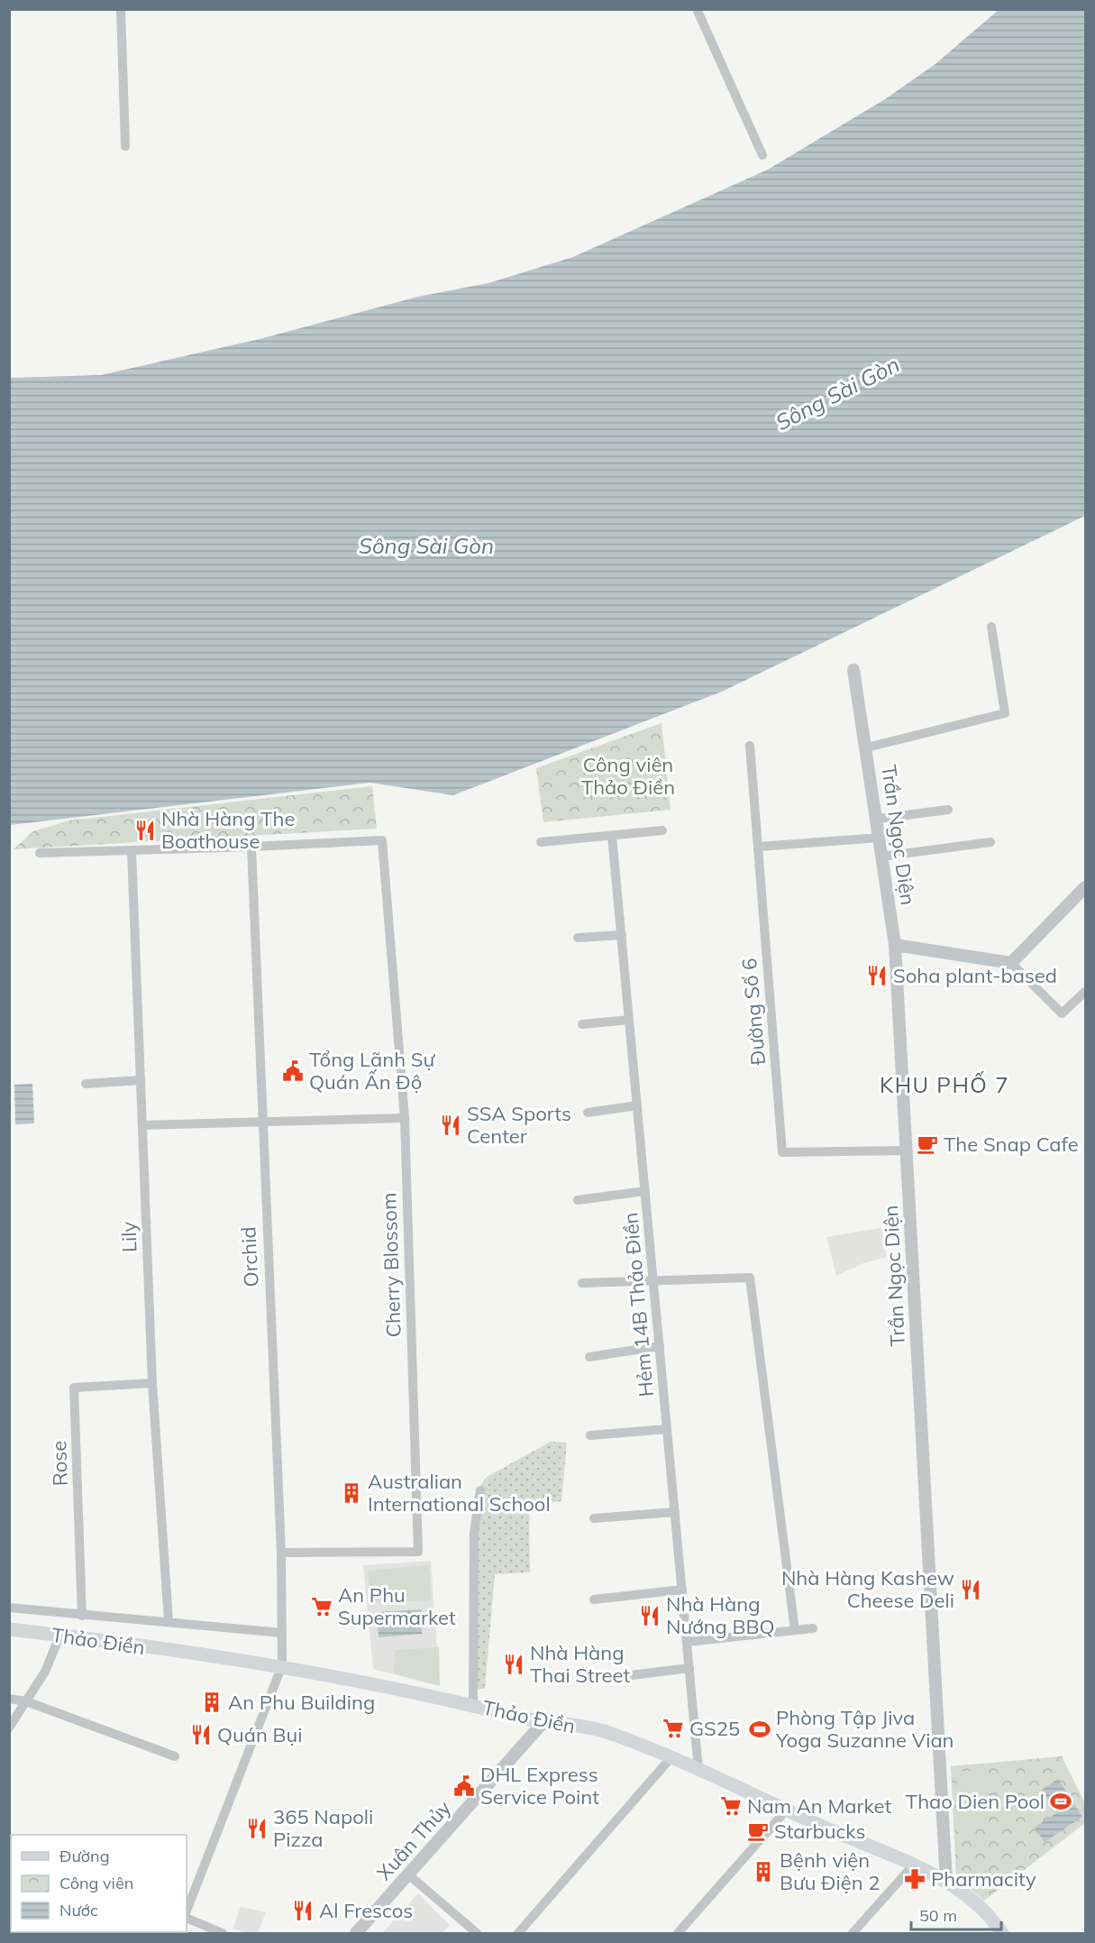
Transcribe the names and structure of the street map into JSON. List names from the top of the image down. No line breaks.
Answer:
{"streets":{"main road":["Thảo Điền"],"street":["Trần Ngọc Diện","Đường Số 6","Lily","Orchid","Cherry Blossom","Hẻm 14B Thảo Điền","Rose","Xuân Thủy"]},"crossings":[["Trần Ngọc Diện","Đường Số 6"],["Trần Ngọc Diện","Thảo Điền"],["Lily","Rose"],["Orchid","Cherry Blossom"],["Orchid","Thảo Điền"],["Hẻm 14B Thảo Điền","Thảo Điền"],["Thảo Điền","Xuân Thủy"]],"districts":["KHU PHỐ 7"],"water":["Sông Sài Gòn"],"parks":["Công viên Thảo Điền"],"places":{"restaurant":["Nhà Hàng The Boathouse","Soha plant-based","SSA Sports Center","Nhà Hàng Kashew Cheese Deli","Nhà Hàng Nướng BBQ","Nhà Hàng Thai Street","Quán Bụi","365 Napoli Pizza","Al Frescos"],"public building":["Tổng Lãnh Sự Quán Ấn Độ","DHL Express Service Point"],"cafe":["The Snap Cafe","Starbucks"],"building":["Australian International School","An Phu Building","Bệnh viện Bưu Điện 2"],"supermarket":["An Phu Supermarket","GS25","Nam An Market"],"sports":["Phòng Tập Jiva Yoga Suzanne Vian","Thao Dien Pool"],"pharmacy":["Pharmacity"]},"legend":["Đường","Công viên","Nước"],"scale_bar":"50 m"}
